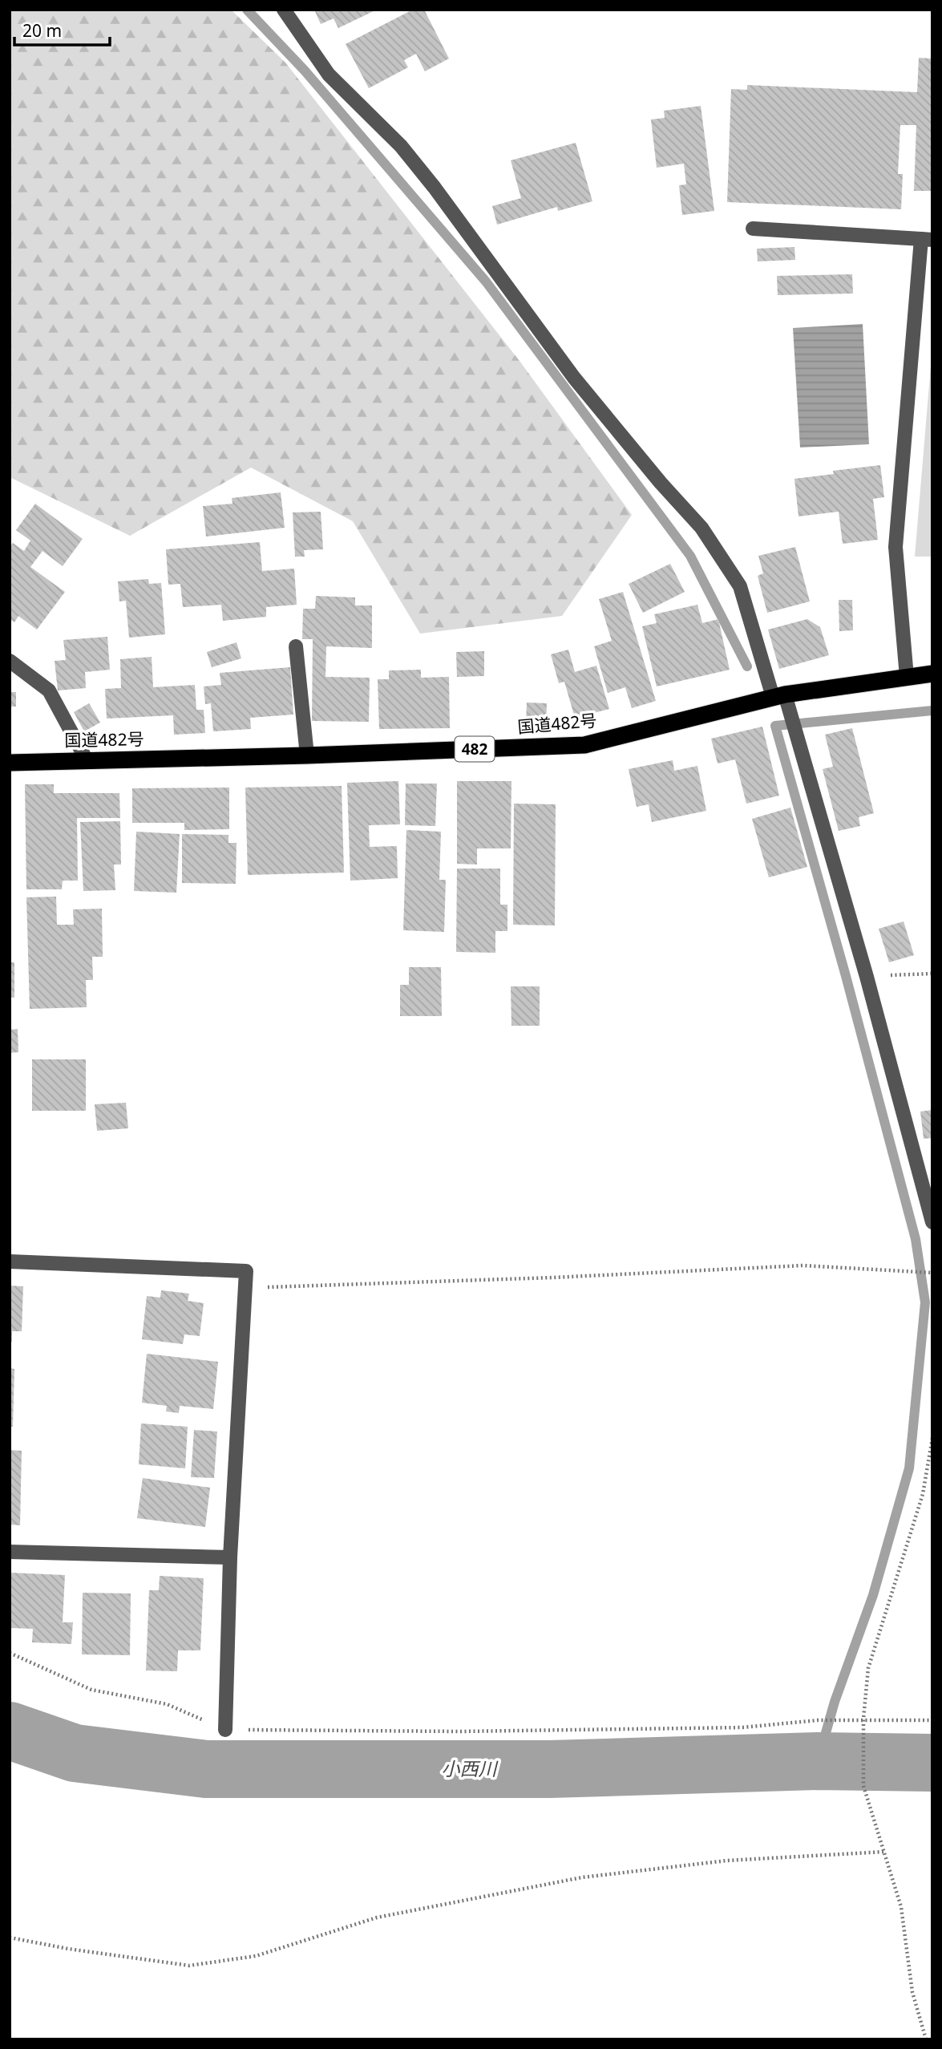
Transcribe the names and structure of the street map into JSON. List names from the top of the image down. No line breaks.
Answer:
{"streets":{"highway":["国道482号","482"]},"water":["小西川"],"scale_bar":"20 m"}
